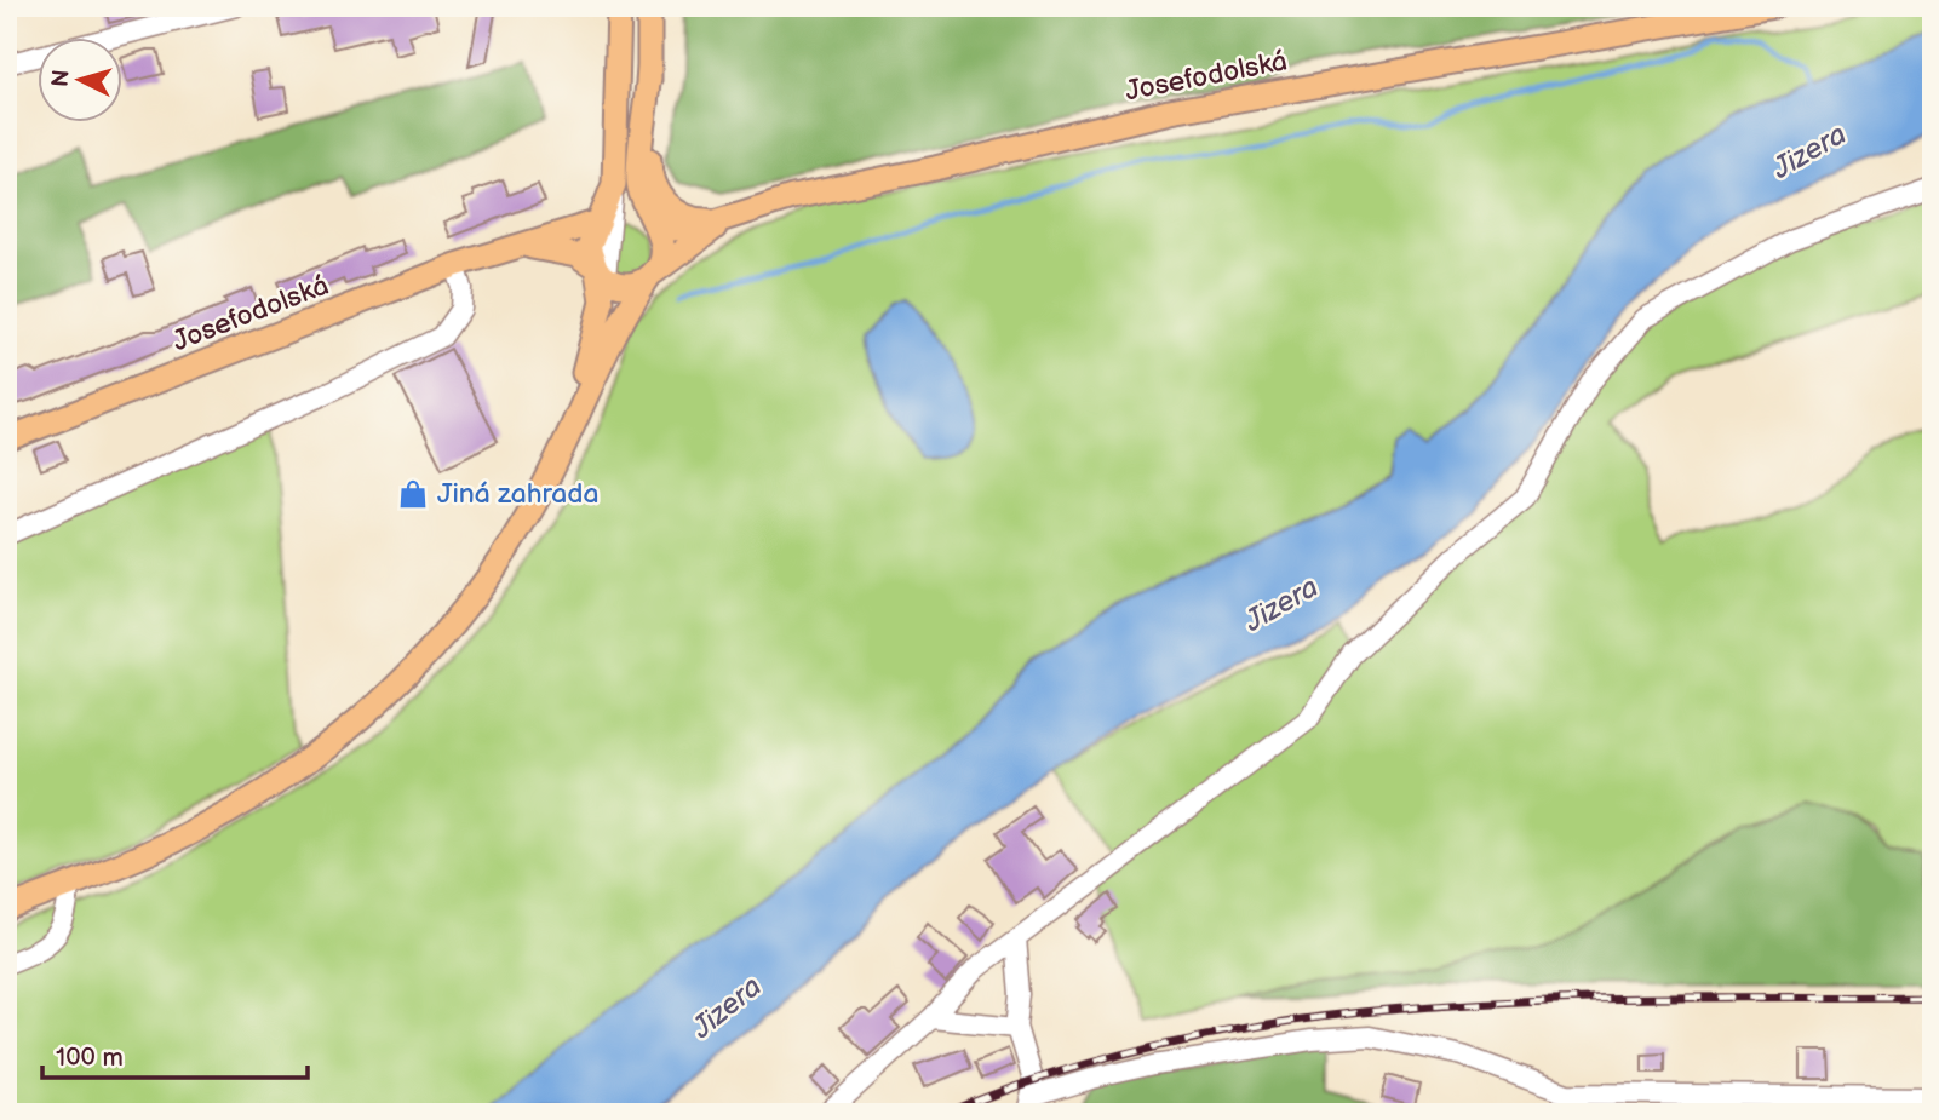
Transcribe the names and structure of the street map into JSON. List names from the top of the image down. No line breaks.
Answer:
{"streets":{"main road":["Josefodolská"]},"water":["Jizera"],"places":{"shop":["Jiná zahrada"]},"scale_bar":"100 m","north":"left"}
